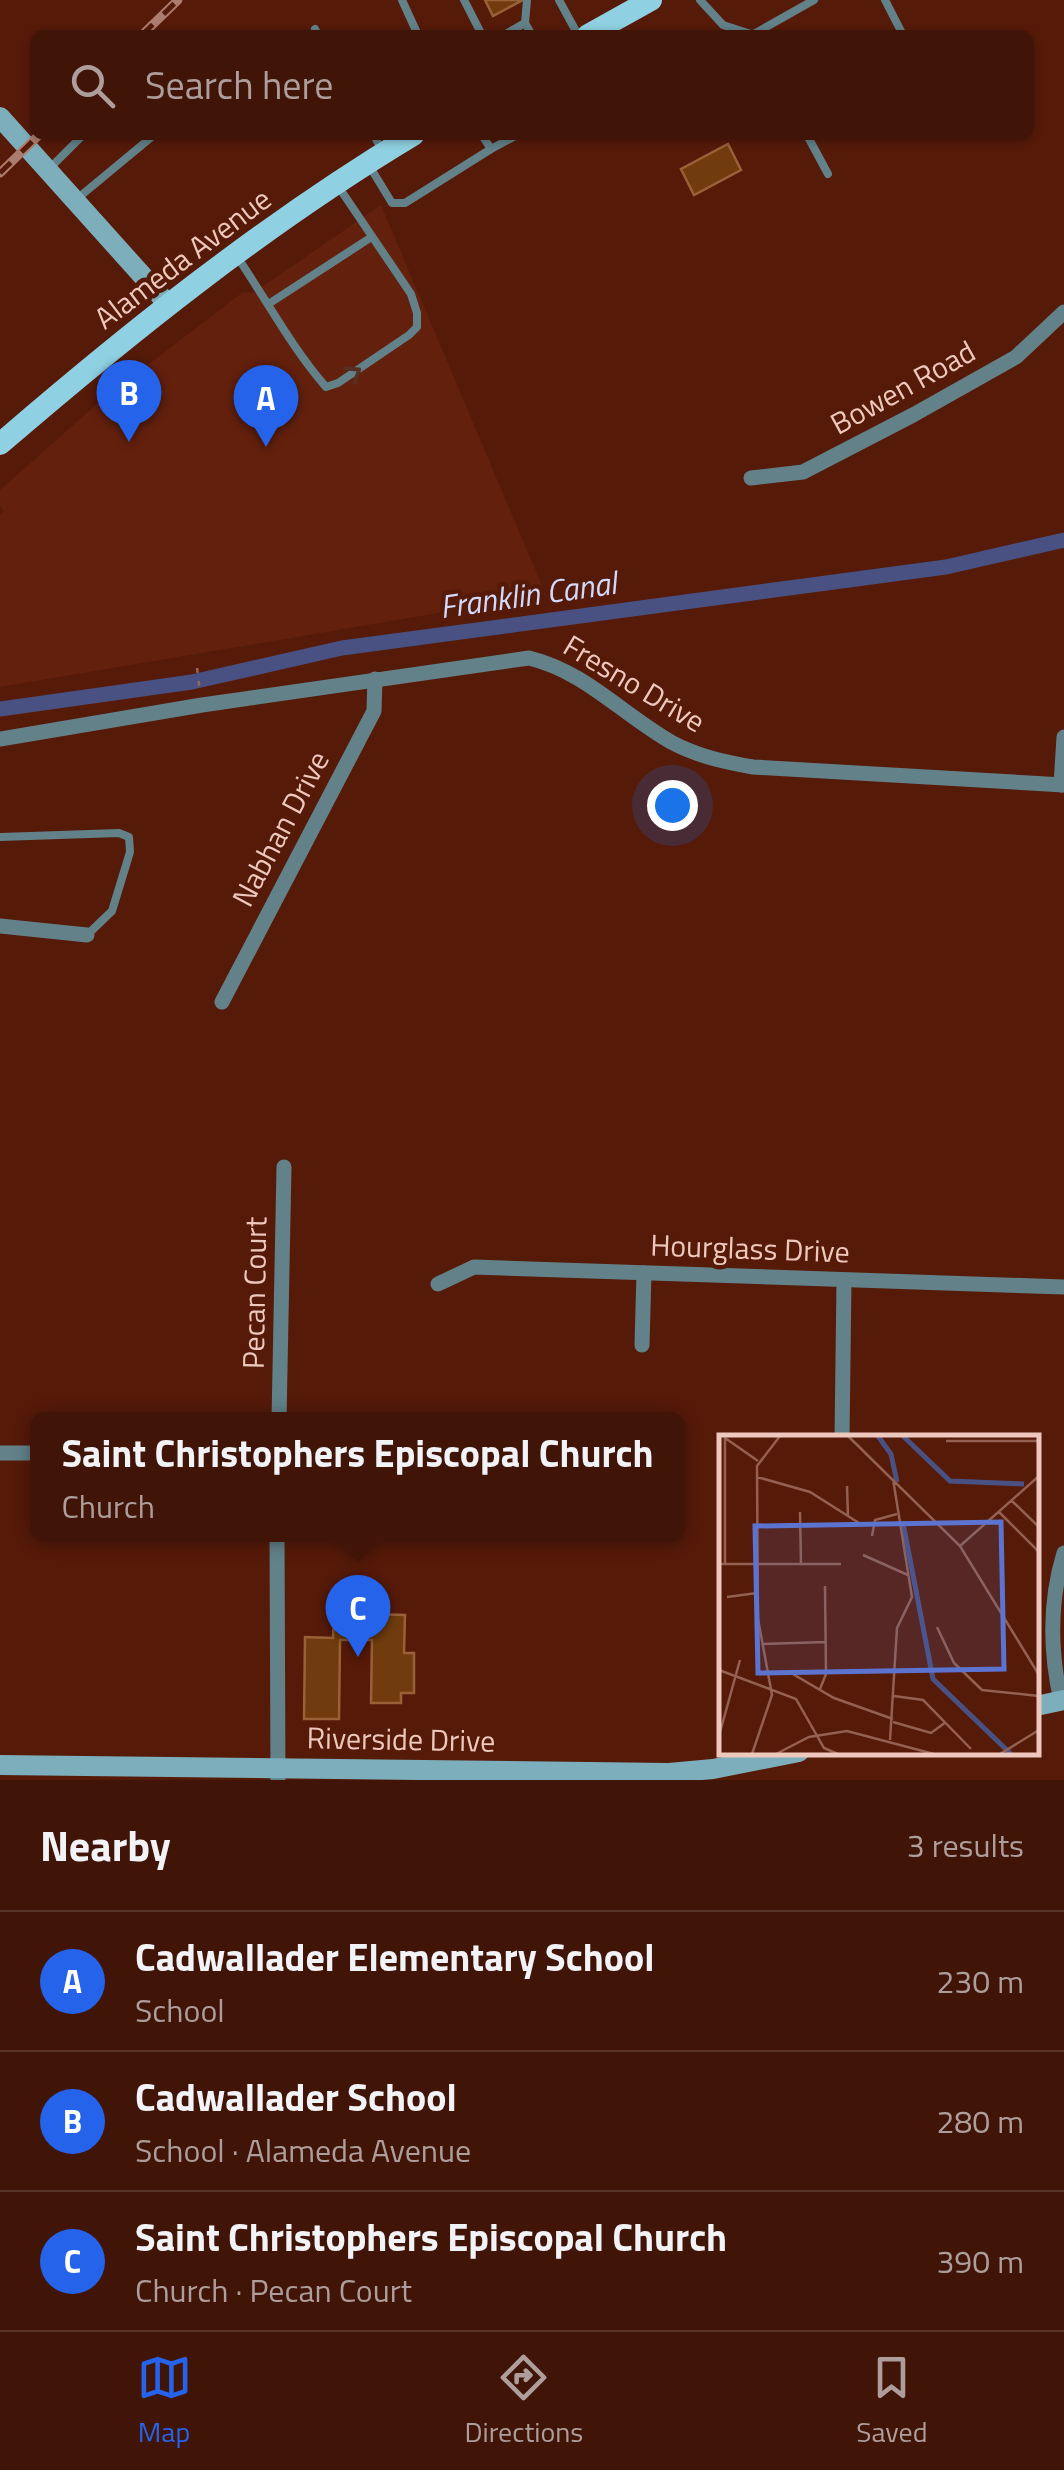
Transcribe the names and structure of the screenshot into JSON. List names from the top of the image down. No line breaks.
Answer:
{"streets":{"main road":["Alameda Avenue"],"street":["Bowen Road","Fresno Drive","Nabhan Drive","Hourglass Drive","Pecan Court","Riverside Drive"]},"crossings":[["Fresno Drive","Nabhan Drive"]],"water":["Franklin Canal"],"page":{"search":"Search here","pins":["B","A","C"],"popup":["Saint Christophers Episcopal Church","Church"],"heading":["Nearby","3 results"],"list":[{"mark":"A","name":"Cadwallader Elementary School","note":"School","value":"230 m"},{"mark":"B","name":"Cadwallader School","note":"School · Alameda Avenue","value":"280 m"},{"mark":"C","name":"Saint Christophers Episcopal Church","note":"Church · Pecan Court","value":"390 m"}],"nav":["Map","Directions","Saved"]}}
